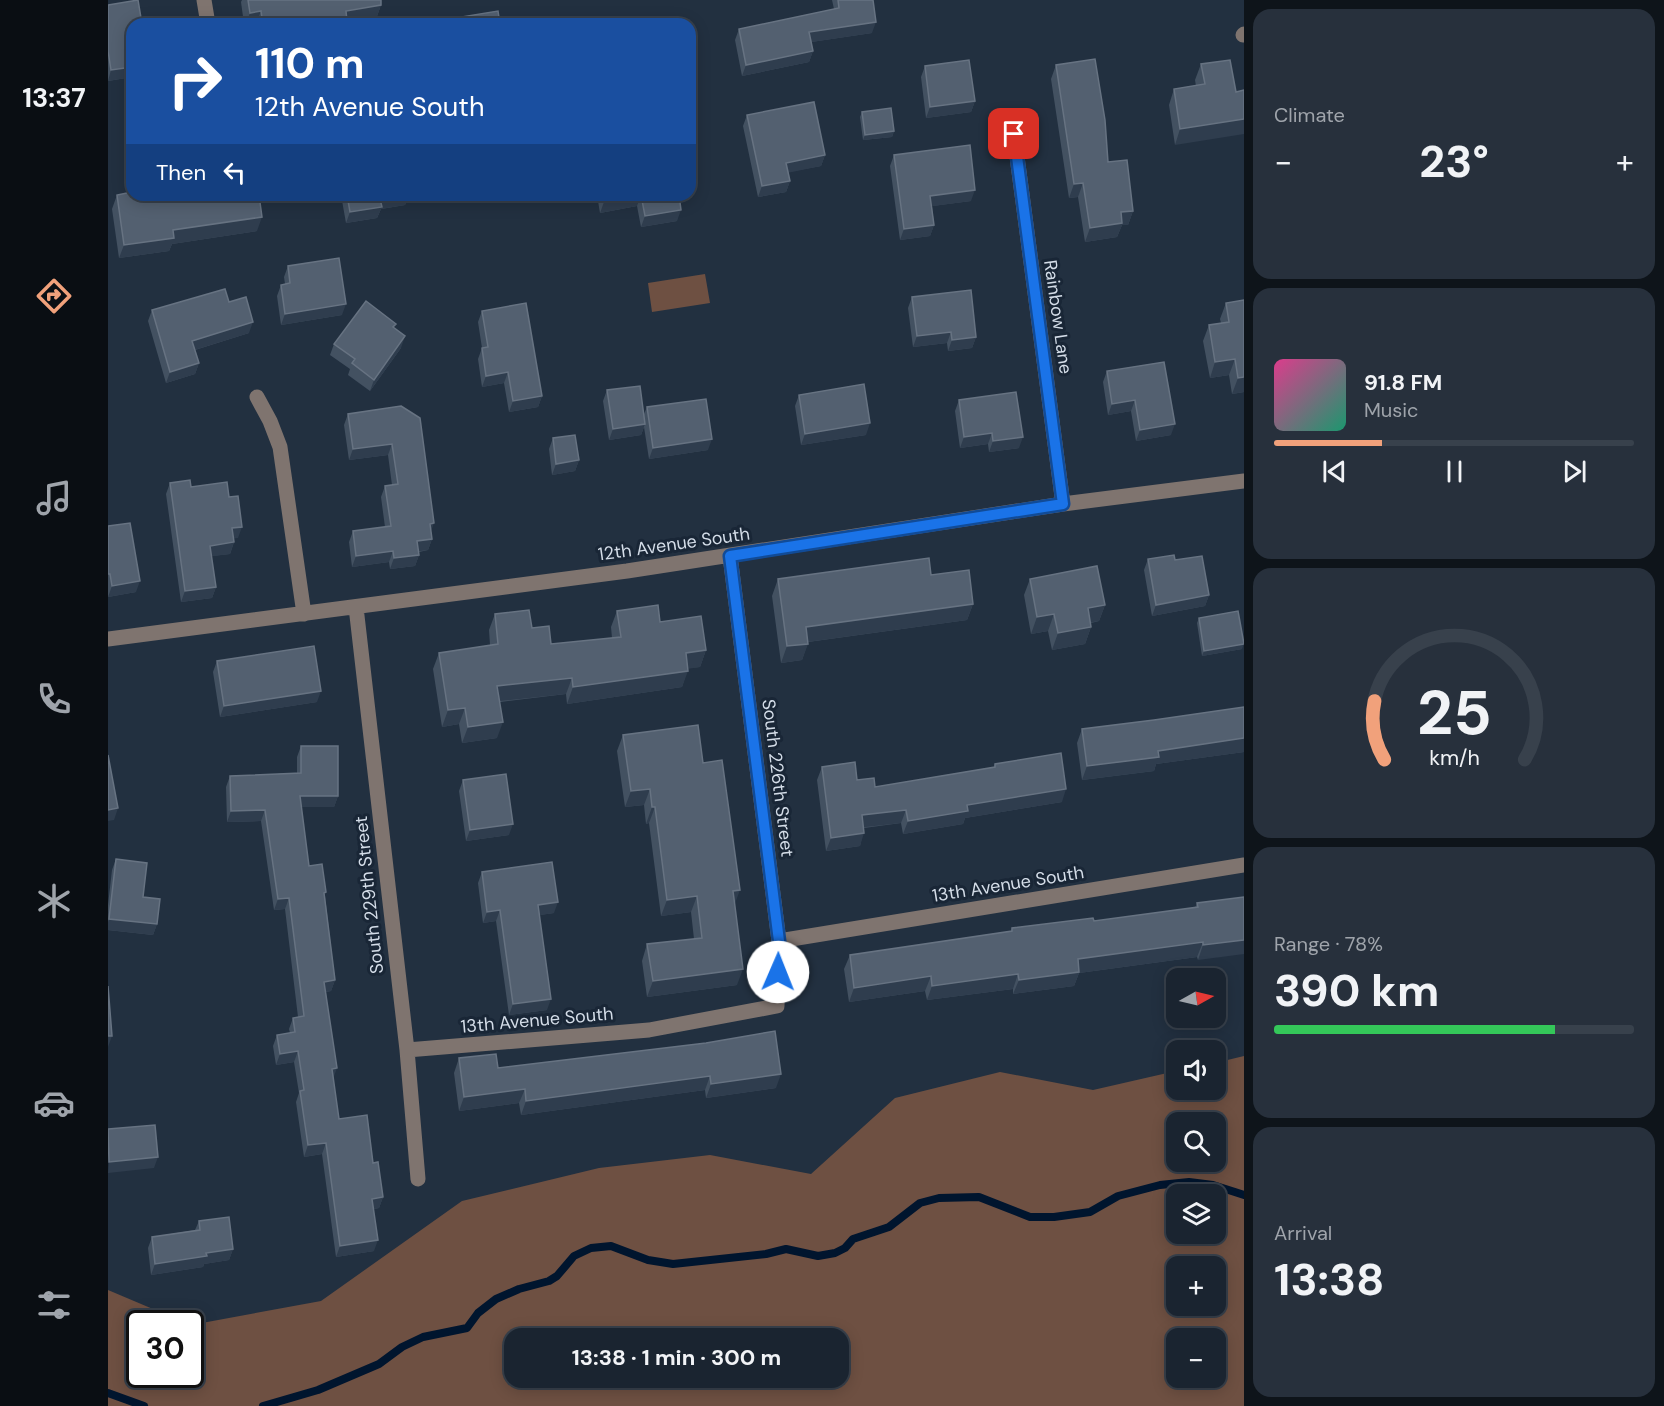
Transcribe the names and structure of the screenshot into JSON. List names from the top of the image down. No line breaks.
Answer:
{"streets":{"street":["Rainbow Lane","12th Avenue South","South 226th Street","13th Avenue South","South 229th Street"]},"crossings":[["Rainbow Lane","12th Avenue South"],["12th Avenue South","South 226th Street"],["12th Avenue South","South 229th Street"],["South 226th Street","13th Avenue South"],["13th Avenue South","South 229th Street"]],"north":"right","page":{"tabs":"13:37","tile":["Climate",["Range · 78%","390 km"],["Arrival","13:38"]],"turn":["110 m","12th Avenue South"],"heat":["−","23°","+"],"then":"Then","song":["91.8 FM","Music"],"map_buttons":["+","−"],"limit":"30","trip":"13:38 · 1 min · 300 m","gauge":["25","km/h"]}}
